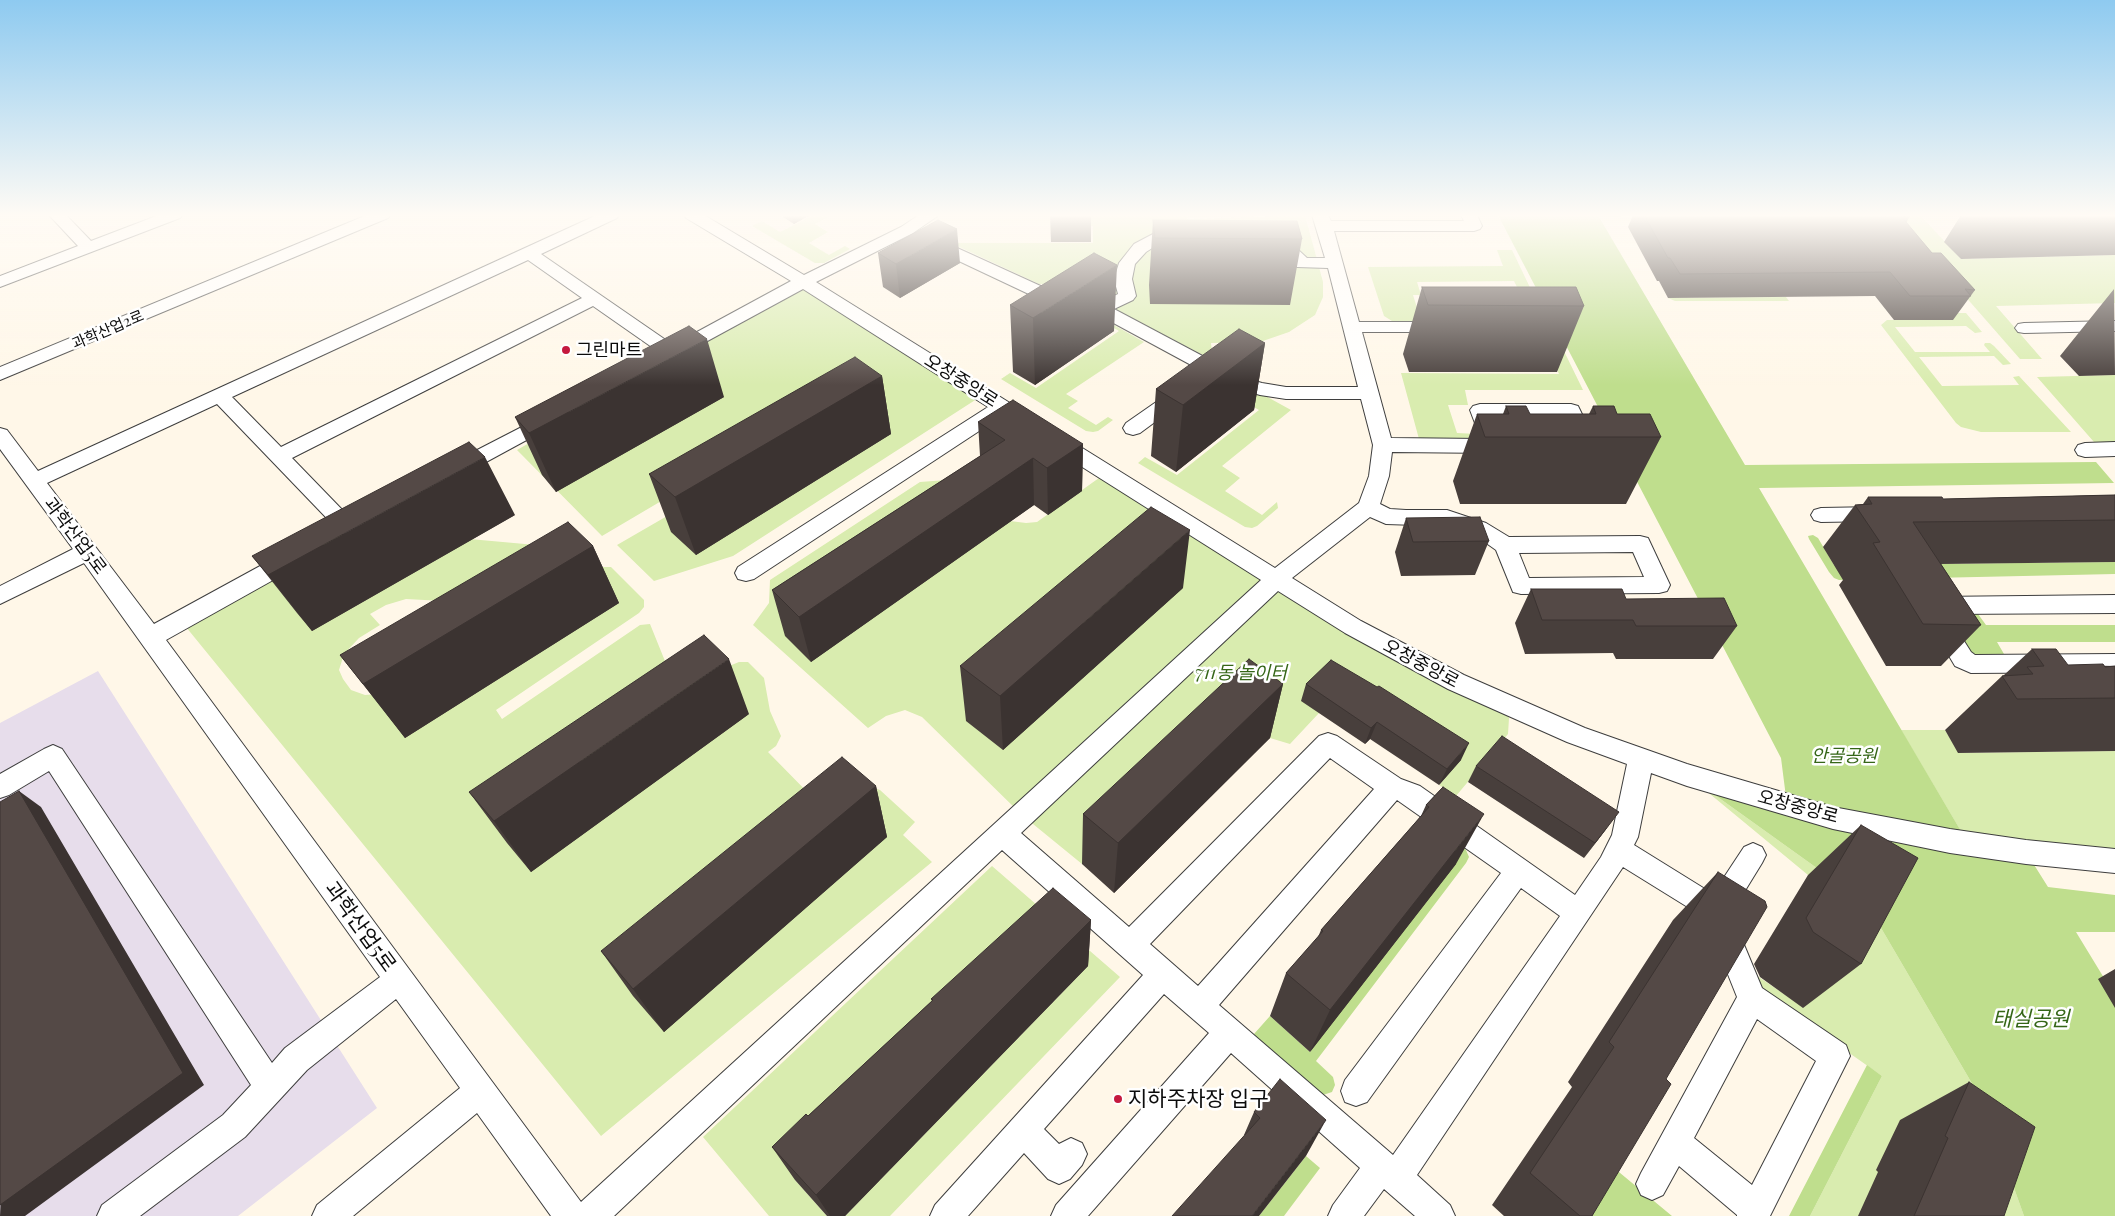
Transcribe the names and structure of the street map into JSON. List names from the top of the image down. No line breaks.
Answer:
{"streets":{"street":["과학산업2로","오창중앙로","과학산업5로"]},"parks":["711동 놀이터","안골공원","태실공원"],"places":["그린마트","지하주차장 입구"]}
